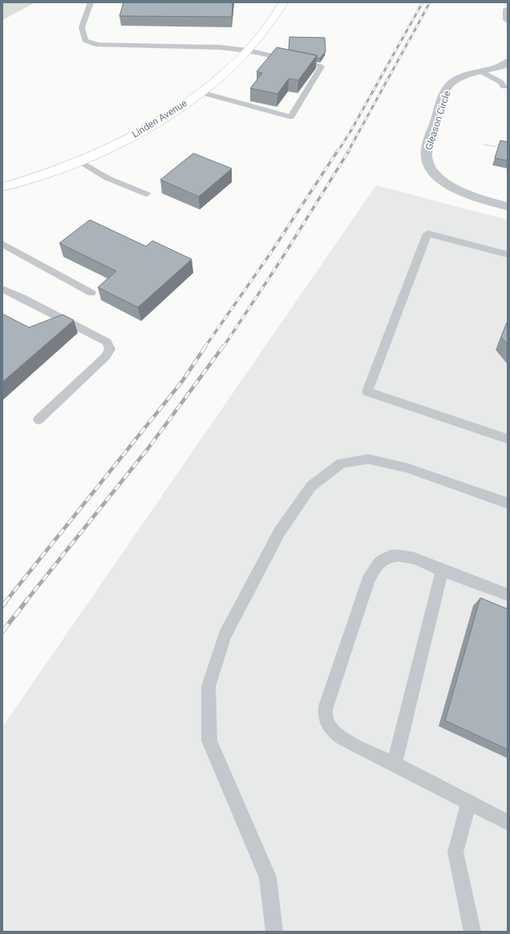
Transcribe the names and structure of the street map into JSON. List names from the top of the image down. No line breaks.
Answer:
{"streets":{"main road":["Linden Avenue"],"street":["Gleason Circle"]}}
